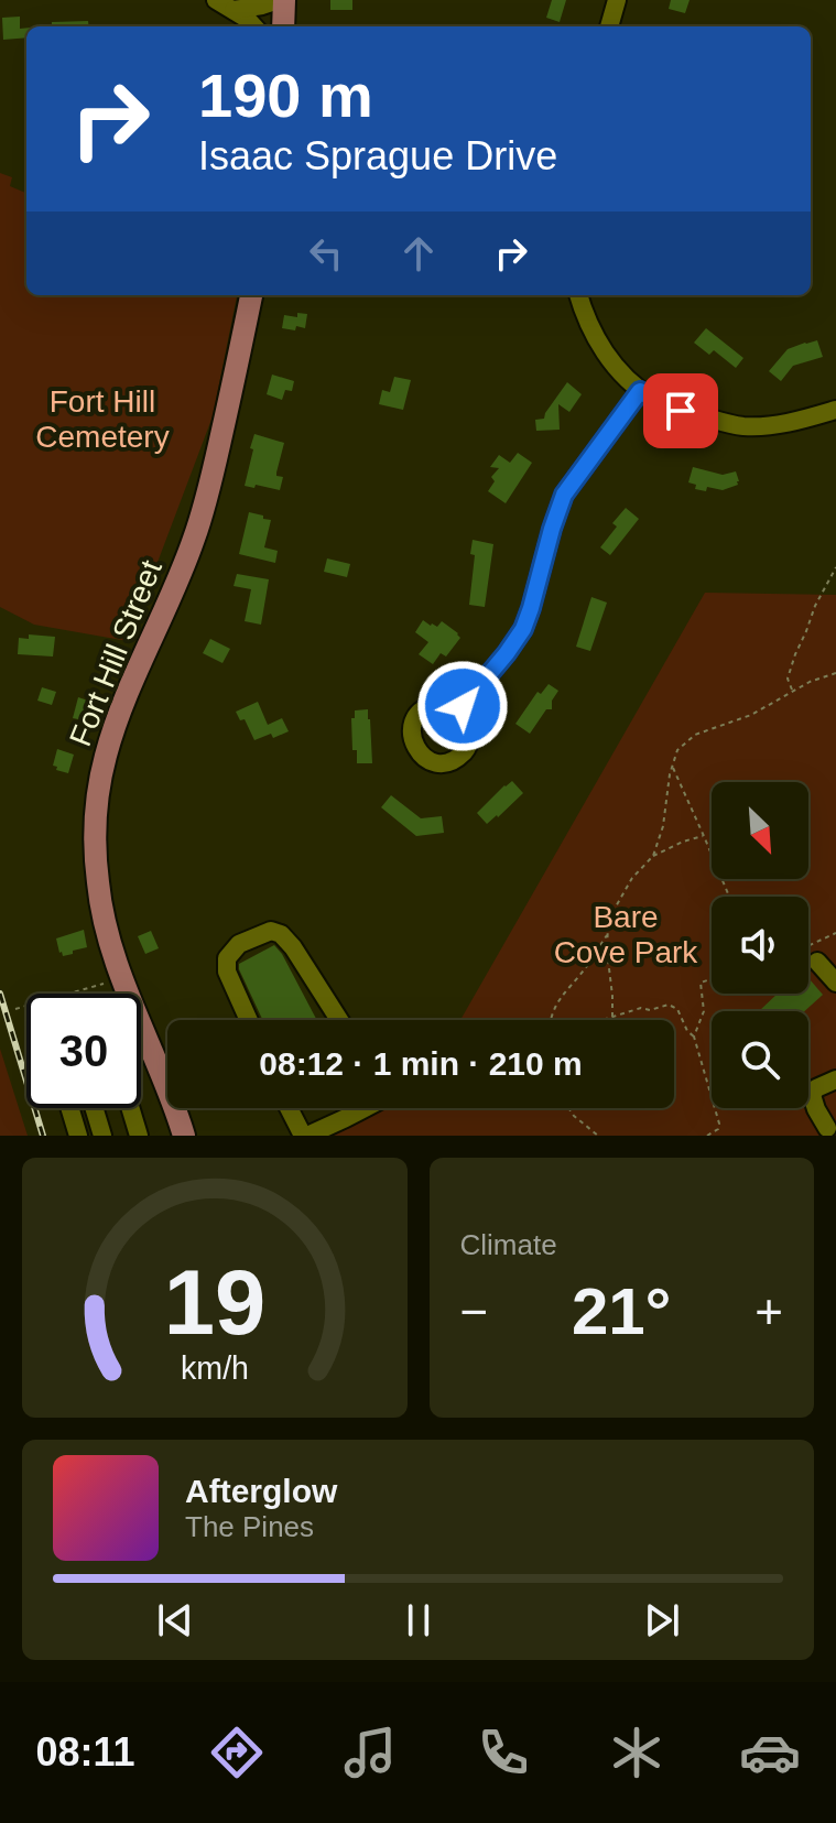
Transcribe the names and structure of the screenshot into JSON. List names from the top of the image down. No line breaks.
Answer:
{"streets":{"main road":["Fort Hill Street"]},"parks":["Fort Hill Cemetery","Bare Cove Park"],"north":"bottom right","page":{"turn":["190 m","Isaac Sprague Drive"],"limit":"30","trip":"08:12 · 1 min · 210 m","tile":"Climate","heat":["−","21°","+"],"song":["Afterglow","The Pines"],"tabs":"08:11","gauge":["19","km/h"]}}
